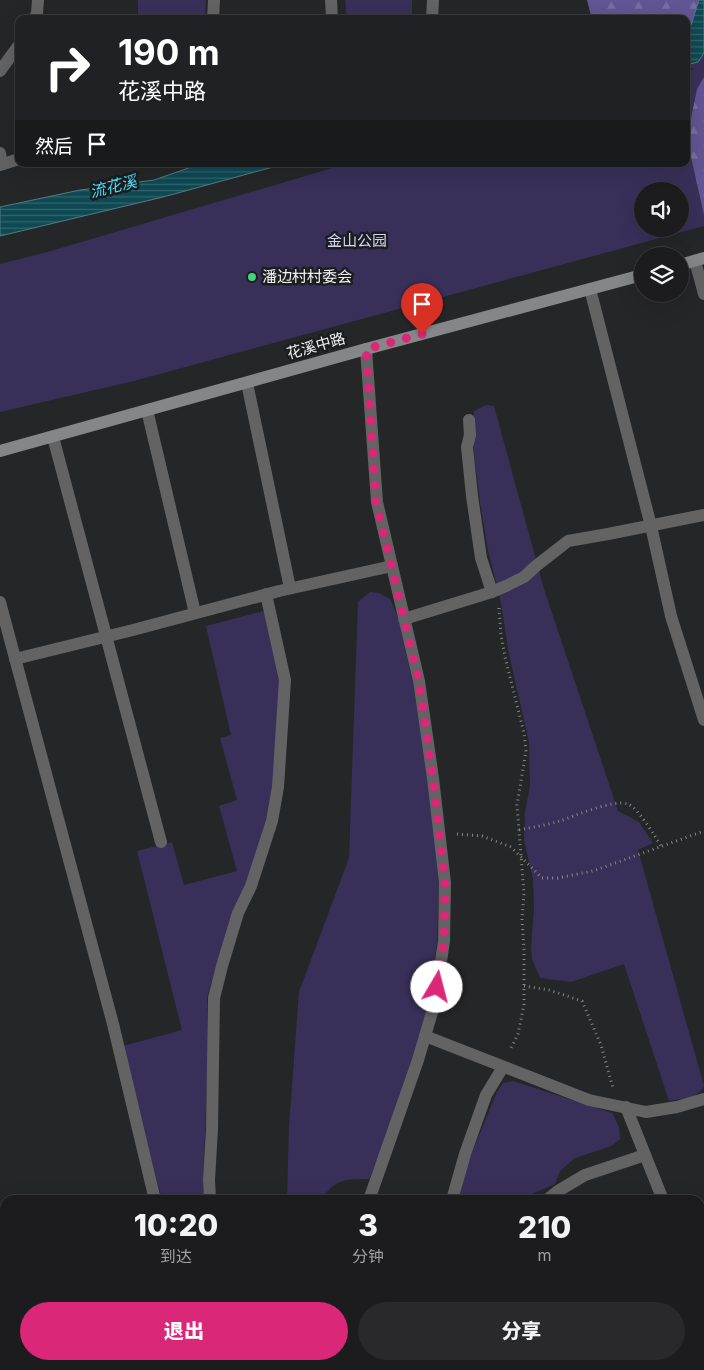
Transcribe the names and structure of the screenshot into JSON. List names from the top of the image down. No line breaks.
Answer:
{"streets":{"street":["花溪中路"]},"water":["流花溪"],"parks":["金山公园"],"places":["潘边村村委会"],"page":{"turn":["190 m","花溪中路"],"then":"然后","eta":["10:20","到达","3","分钟","210","m"],"buttons":["退出","分享"]}}
